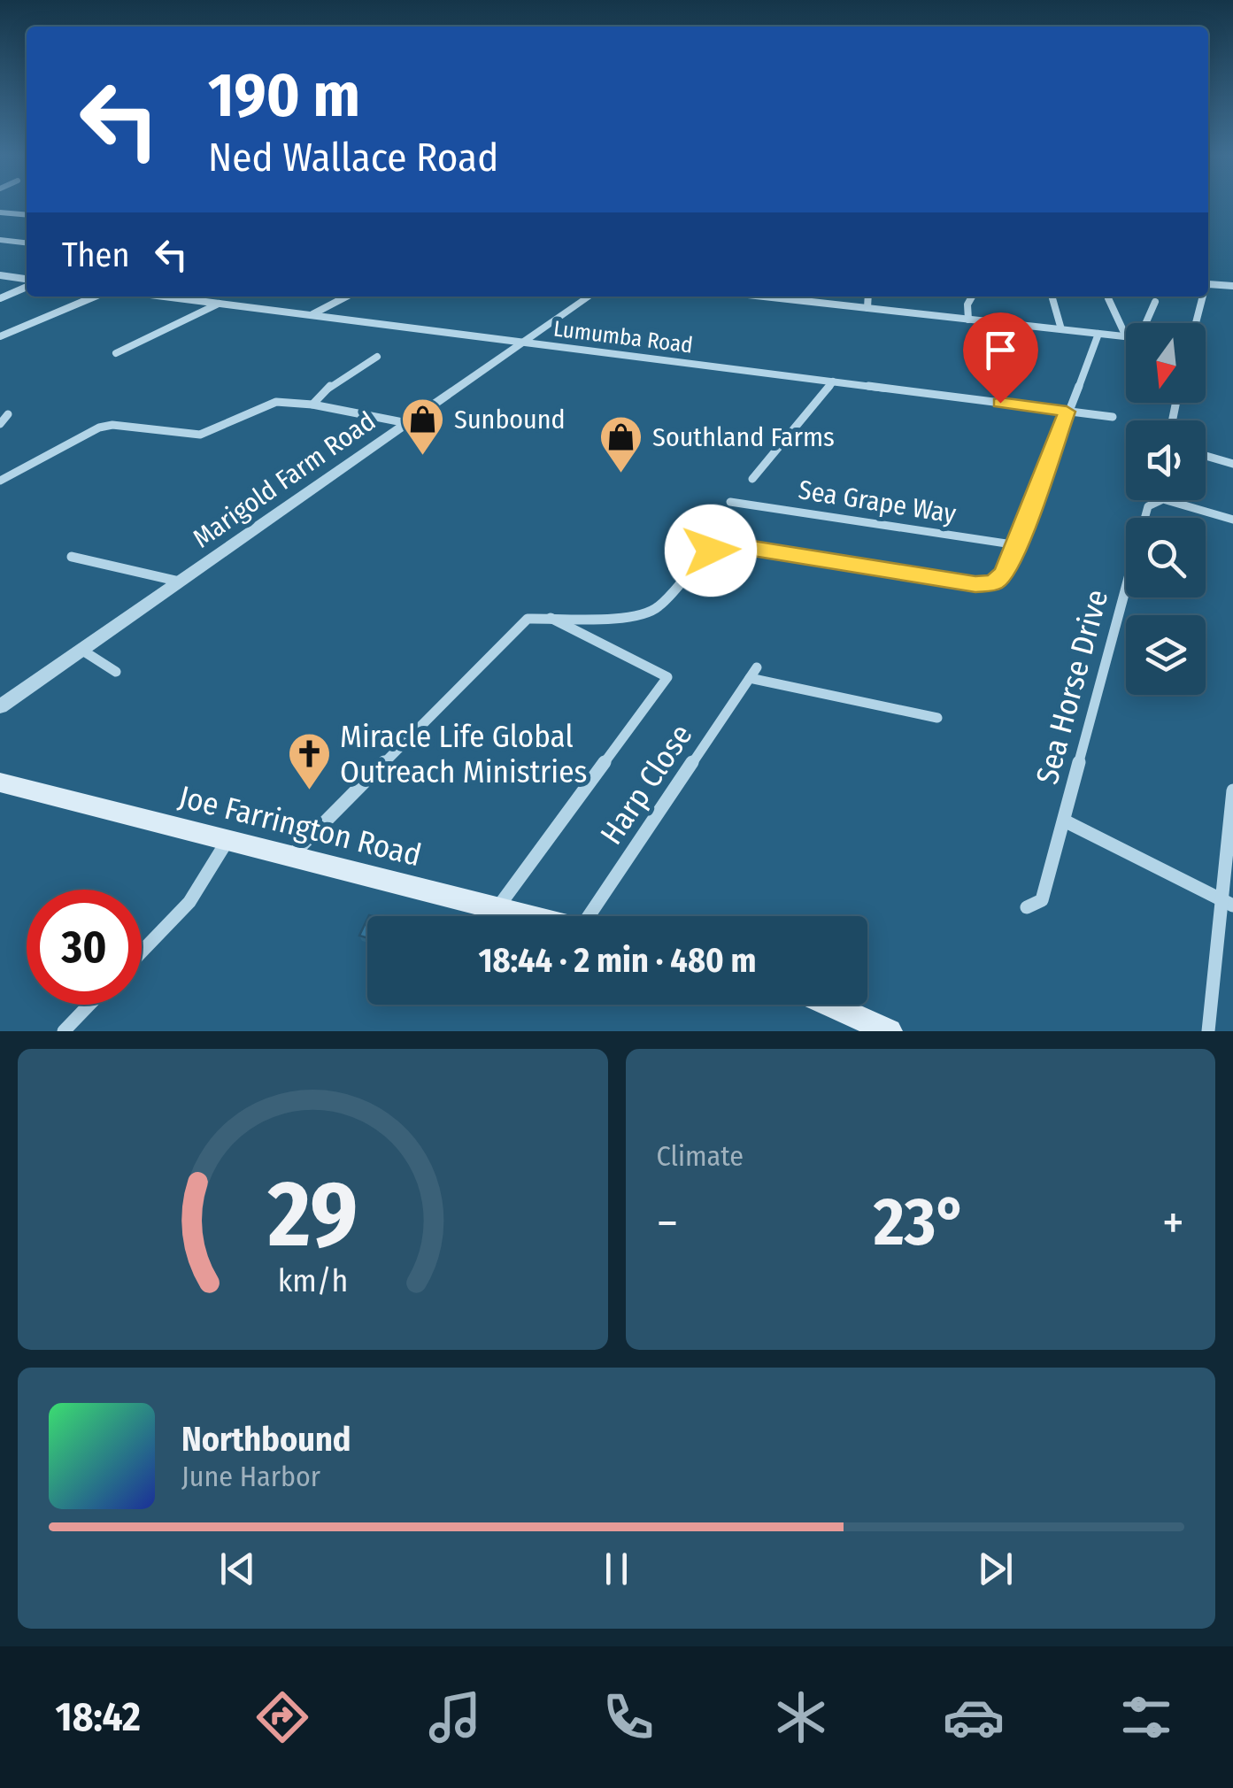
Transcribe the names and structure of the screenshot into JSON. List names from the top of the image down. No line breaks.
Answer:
{"streets":{"main road":["Joe Farrington Road"],"street":["Lumumba Road","Marigold Farm Road","Sea Grape Way","Sea Horse Drive","Harp Close"]},"crossings":[["Lumumba Road","Marigold Farm Road"]],"places":{"shop":["Sunbound","Southland Farms"],"church":["Miracle Life Global Outreach Ministries"]},"north":"bottom","page":{"turn":["190 m","Ned Wallace Road"],"then":"Then","limit":"30","trip":"18:44 · 2 min · 480 m","tile":"Climate","heat":["−","23°","+"],"song":["Northbound","June Harbor"],"tabs":"18:42","gauge":["29","km/h"]}}
